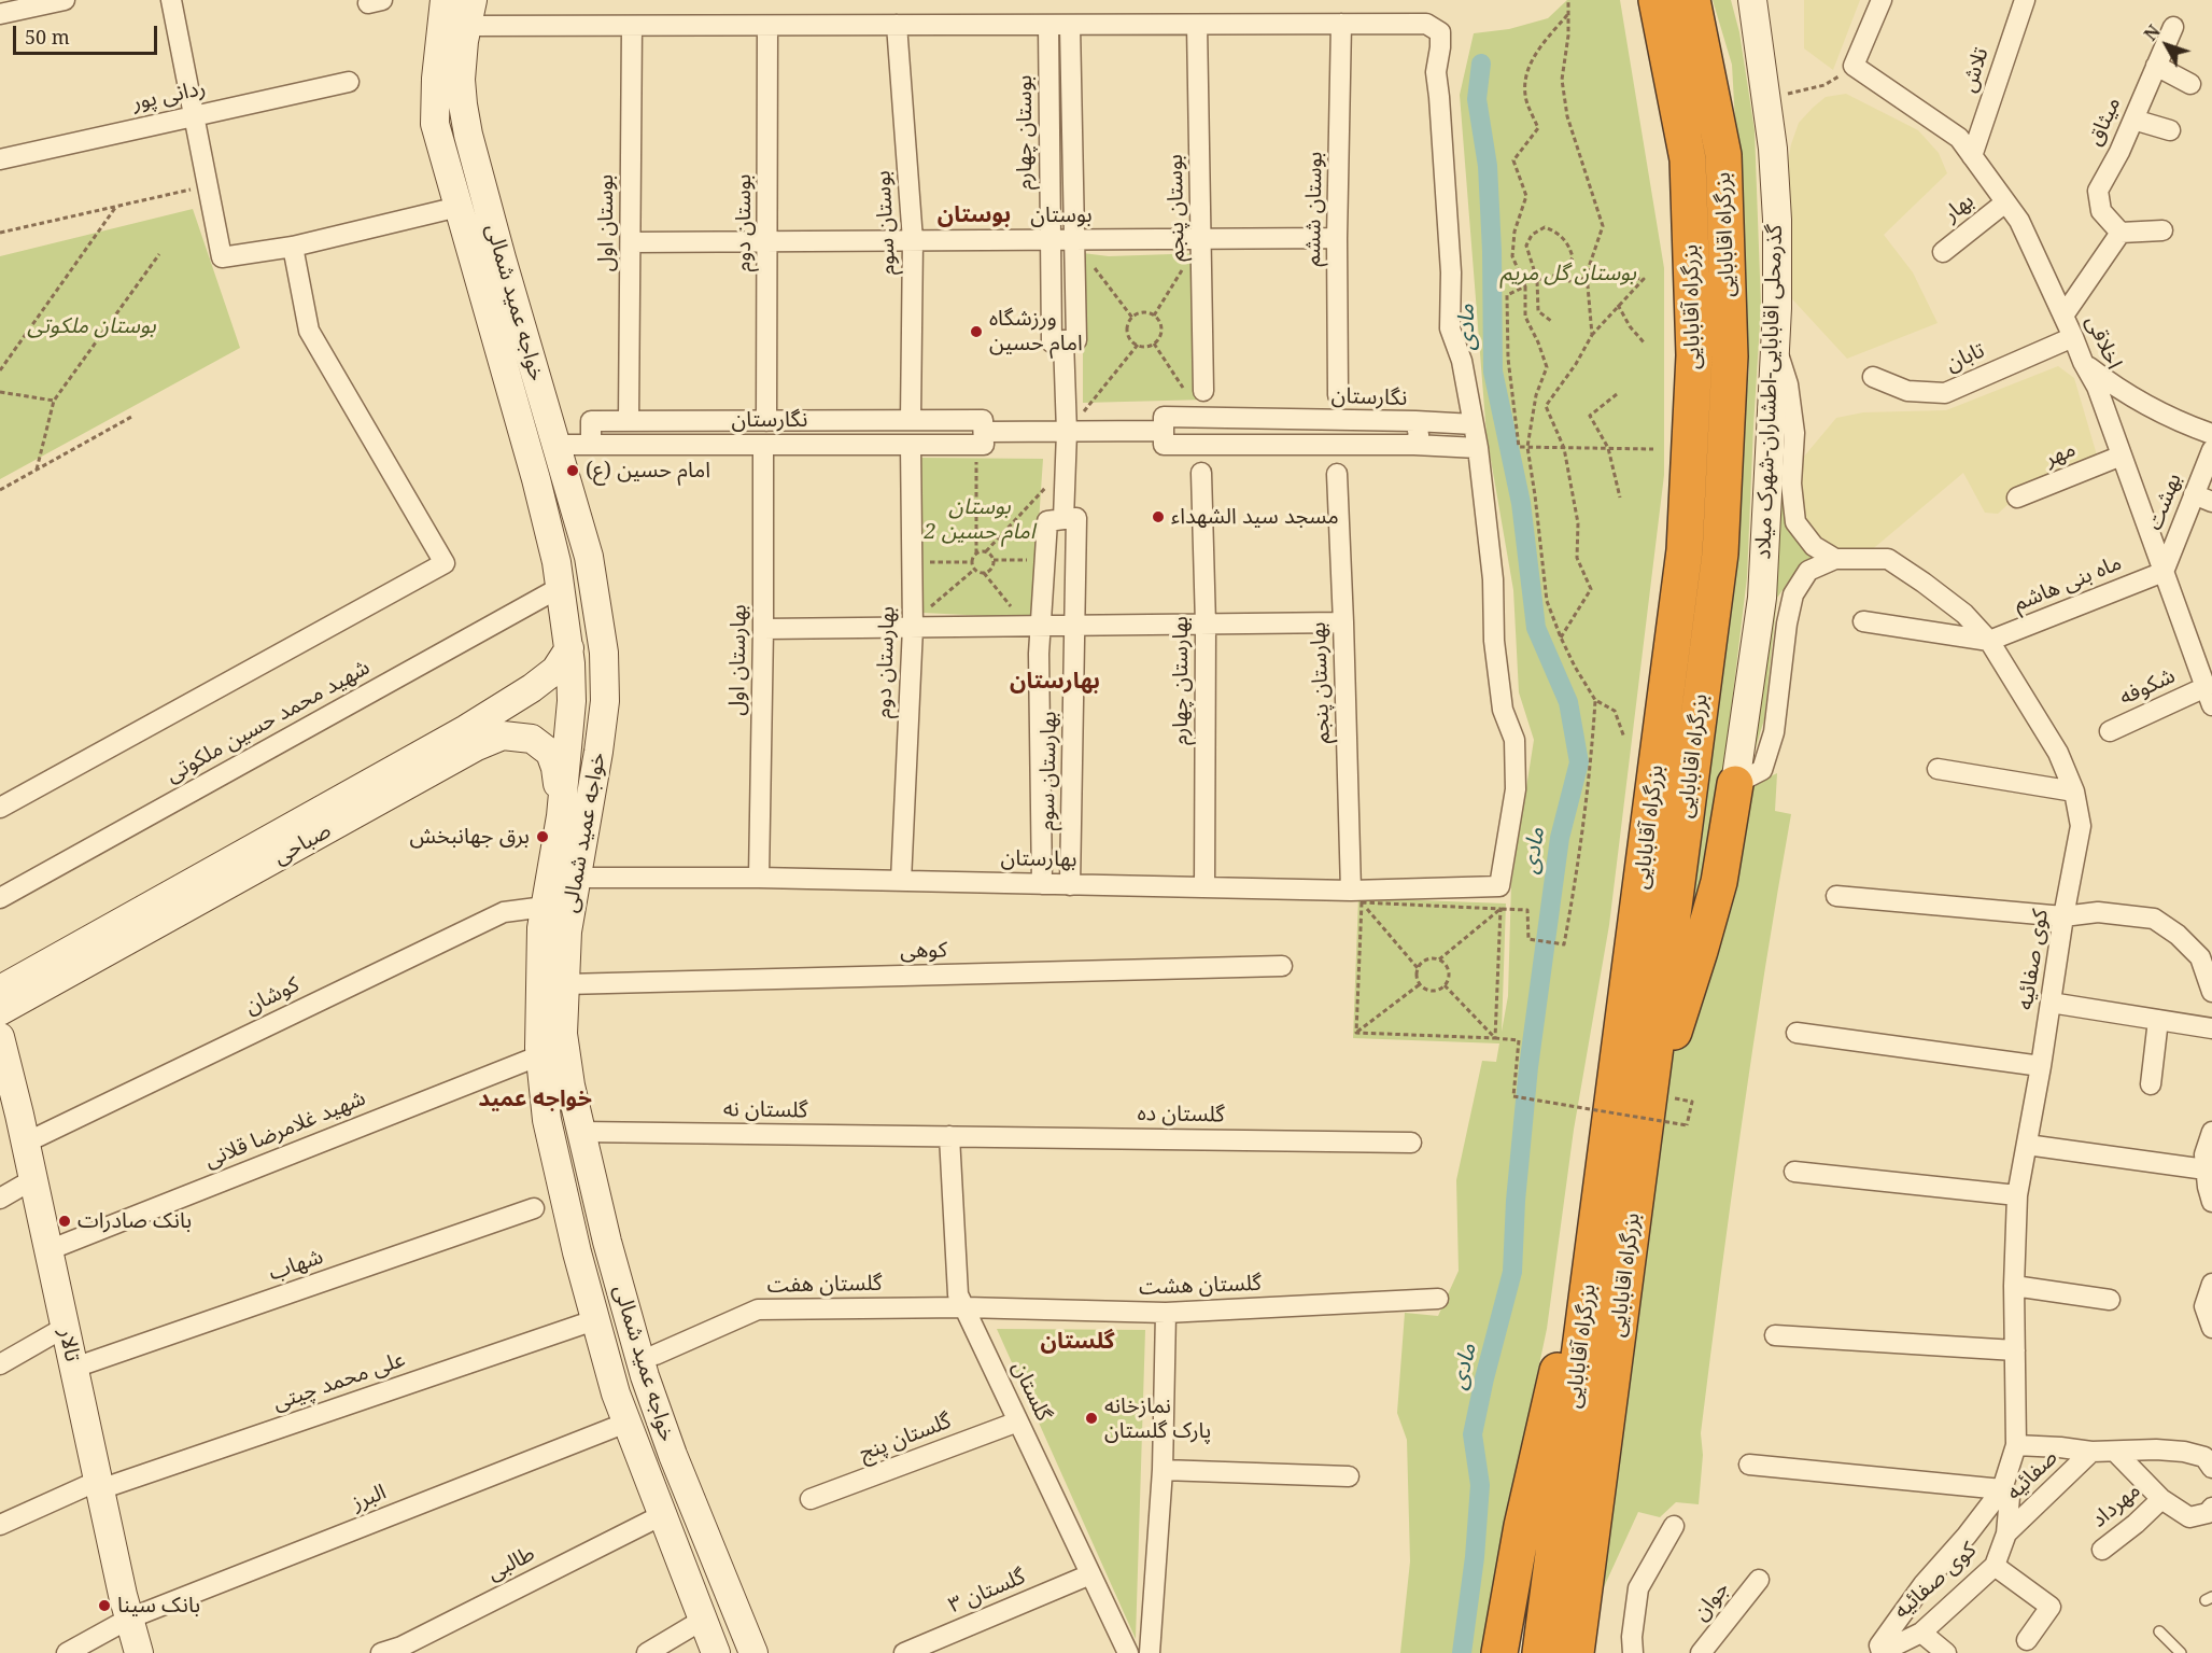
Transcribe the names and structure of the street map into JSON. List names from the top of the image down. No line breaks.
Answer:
{"streets":{"highway":["بزرگراه اقابابایی","بزرگراه آقابابایی"],"main road":["خواجه عمید شمالی","گذرمحلی اقابابایی-اطشاران-شهرک میلاد","صباحی","تالار"],"street":["تلاش","ردانی پور","میثاق","بوستان چهارم","بوستان پنجم","بهار","بوستان ششم","بوستان","بوستان اول","بوستان دوم","بوستان سوم","اخلاقی","تابان","نگارستان","مهر","بهشت","ماه بنی هاشم","بهارستان اول","بهارستان دوم","بهارستان چهارم","بهارستان پنجم","شکوفه","شهید محمد حسین ملکوتی","بهارستان سوم","بهارستان","کوهی","کوی صفائیه","کوشان","گلستان نه","گلستان ده","شهید غلامرضا قلانی","شهاب","گلستان هفت","گلستان هشت","علی محمد چیتی","گلستان","گلستان پنج","صفائیه","البرز","مهرداد","طالبی","گلستان ۳","جوان"]},"crossings":[["تلاش","اخلاقی"],["بوستان چهارم","بوستان"],["بوستان پنجم","بوستان"],["بهار","اخلاقی"],["بوستان ششم","بوستان"],["بوستان","بوستان اول"],["بوستان","بوستان دوم"],["بوستان","بوستان سوم"],["خواجه عمید شمالی","نگارستان"],["خواجه عمید شمالی","شهید محمد حسین ملکوتی"],["خواجه عمید شمالی","صباحی"],["خواجه عمید شمالی","بهارستان"],["خواجه عمید شمالی","کوهی"],["خواجه عمید شمالی","کوشان"],["خواجه عمید شمالی","گلستان نه"],["خواجه عمید شمالی","شهید غلامرضا قلانی"],["خواجه عمید شمالی","علی محمد چیتی"],["خواجه عمید شمالی","البرز"],["خواجه عمید شمالی","طالبی"],["اخلاقی","تابان"],["اخلاقی","مهر"],["اخلاقی","بهشت"],["اخلاقی","ماه بنی هاشم"],["اخلاقی","شکوفه"],["نگارستان","بهارستان اول"],["نگارستان","بهارستان دوم"],["بهشت","ماه بنی هاشم"],["ماه بنی هاشم","کوی صفائیه"],["بهارستان اول","بهارستان"],["بهارستان دوم","بهارستان"],["بهارستان چهارم","بهارستان"],["بهارستان پنجم","بهارستان"],["بهارستان سوم","بهارستان"],["کوی صفائیه","صفائیه"],["کوشان","تالار"],["گلستان نه","گلستان ده"],["گلستان نه","گلستان"],["گلستان ده","گلستان"],["شهید غلامرضا قلانی","تالار"],["شهاب","تالار"],["گلستان هفت","گلستان هشت"],["گلستان هفت","گلستان"],["گلستان هشت","گلستان"],["تالار","علی محمد چیتی"],["تالار","البرز"],["گلستان","گلستان پنج"],["گلستان","گلستان ۳"]],"districts":["بوستان","بهارستان","خواجه عمید","گلستان"],"water":["مادی"],"parks":["بوستان گل مریم","بوستان ملکوتی","بوستان امام حسین 2"],"places":["ورزشگاه امام حسین","امام حسین (ع)","مسجد سید الشهداء","برق جهانبخش","بانک صادرات","نمازخانه پارک گلستان","بانک سینا"],"scale_bar":"50 m","north":"top left"}
